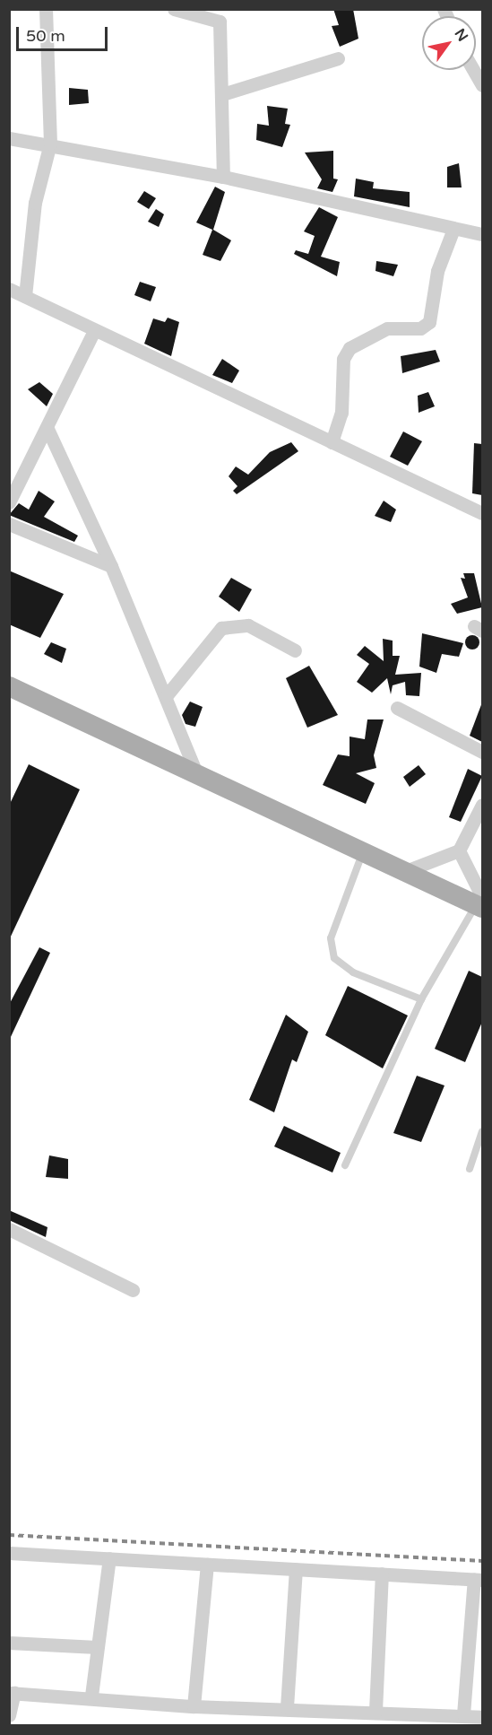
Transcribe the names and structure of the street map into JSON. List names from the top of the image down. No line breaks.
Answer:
{"scale_bar":"50 m","north":"top right"}
